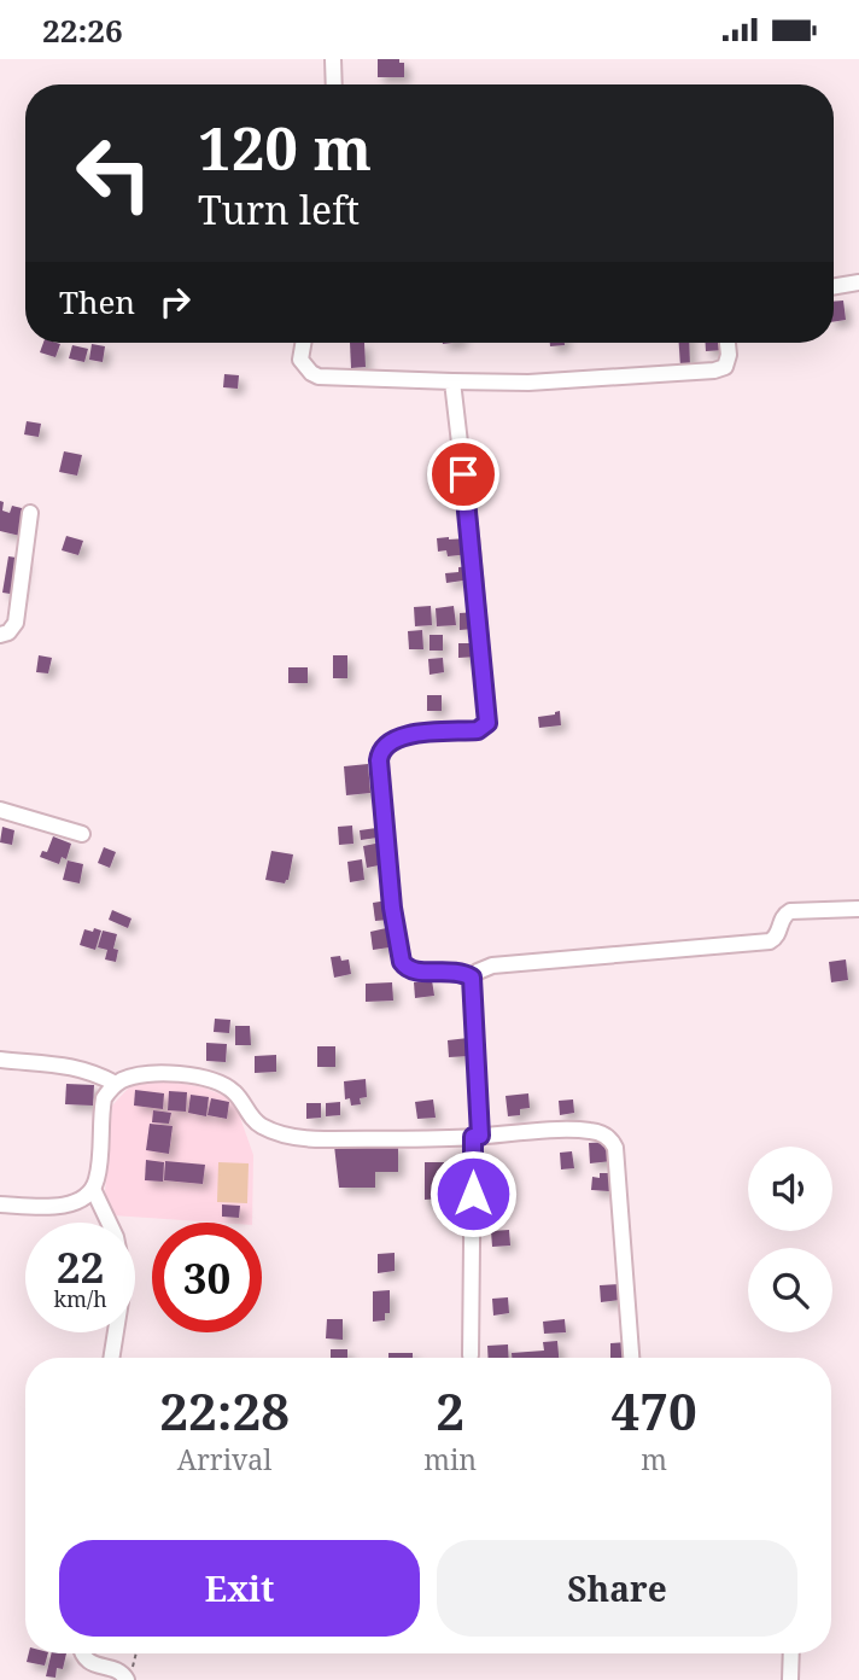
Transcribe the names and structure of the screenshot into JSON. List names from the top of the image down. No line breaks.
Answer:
{"page":{"status":"22:26","turn":["120 m","Turn left"],"then":"Then","speed":"22 km/h","limit":"30","eta":["22:28","Arrival","2","min","470","m"],"buttons":["Exit","Share"]}}
